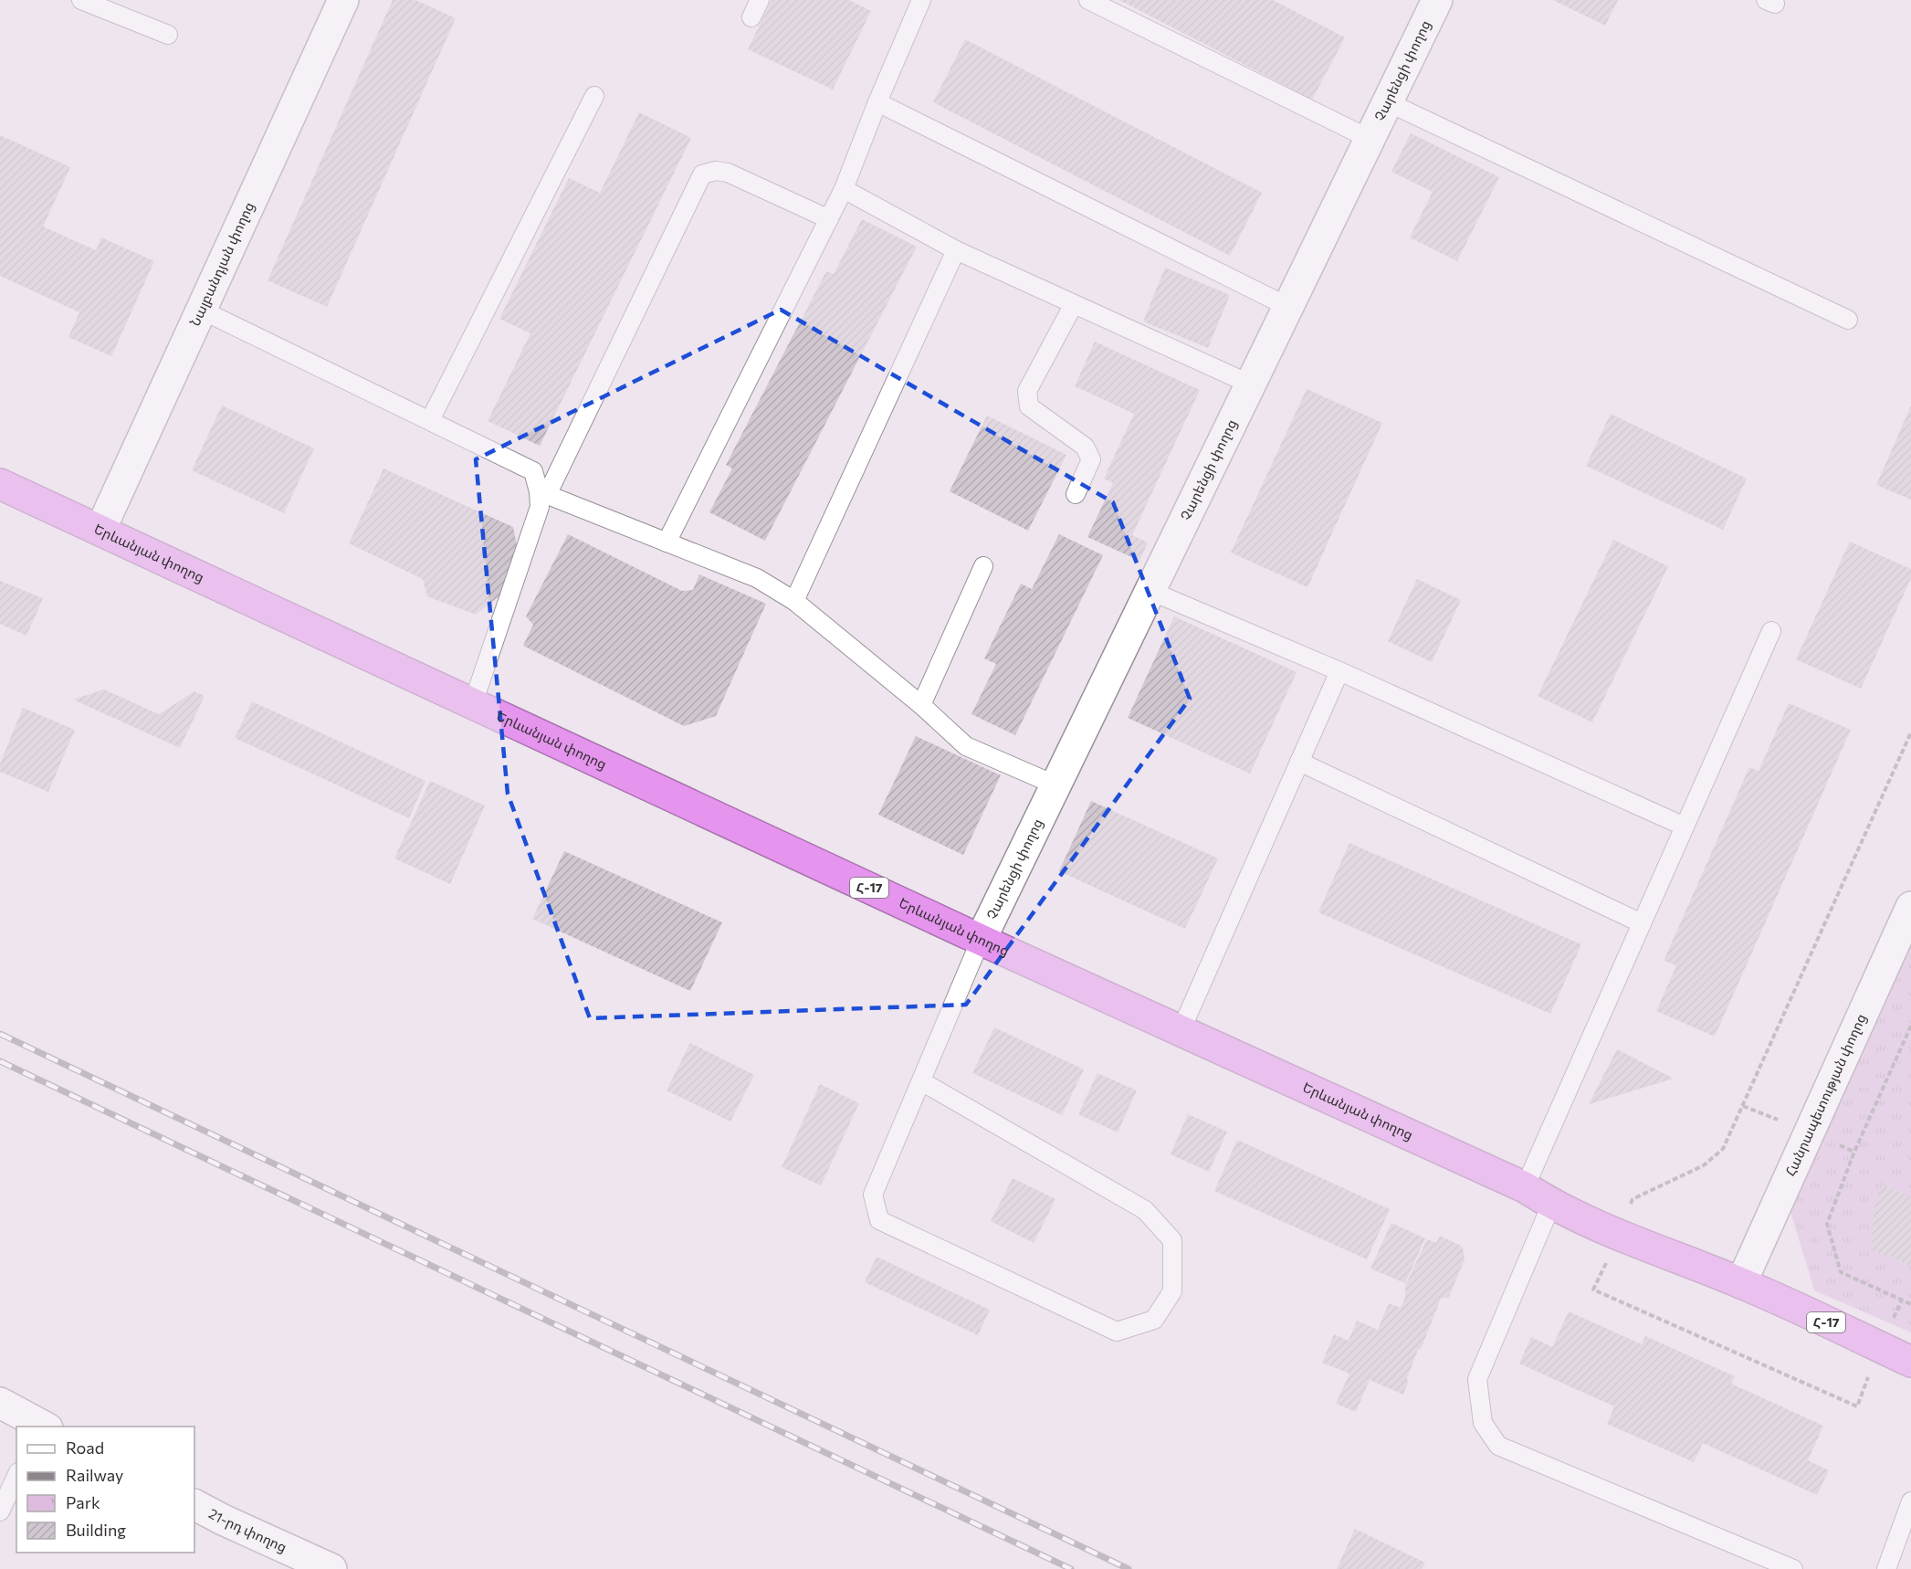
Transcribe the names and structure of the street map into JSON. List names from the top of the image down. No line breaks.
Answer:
{"streets":{"highway":["Երևանյան փողոց","Հ-17"],"street":["Չարենցի փողոց","Նալբանդյան փողոց","Հանրապետության փողոց","21-րդ փողոց"]},"crossings":[["Չարենցի փողոց","Երևանյան փողոց"],["Նալբանդյան փողոց","Երևանյան փողոց"],["Երևանյան փողոց","Հանրապետության փողոց"]],"legend":["Road","Railway","Park","Building"]}
